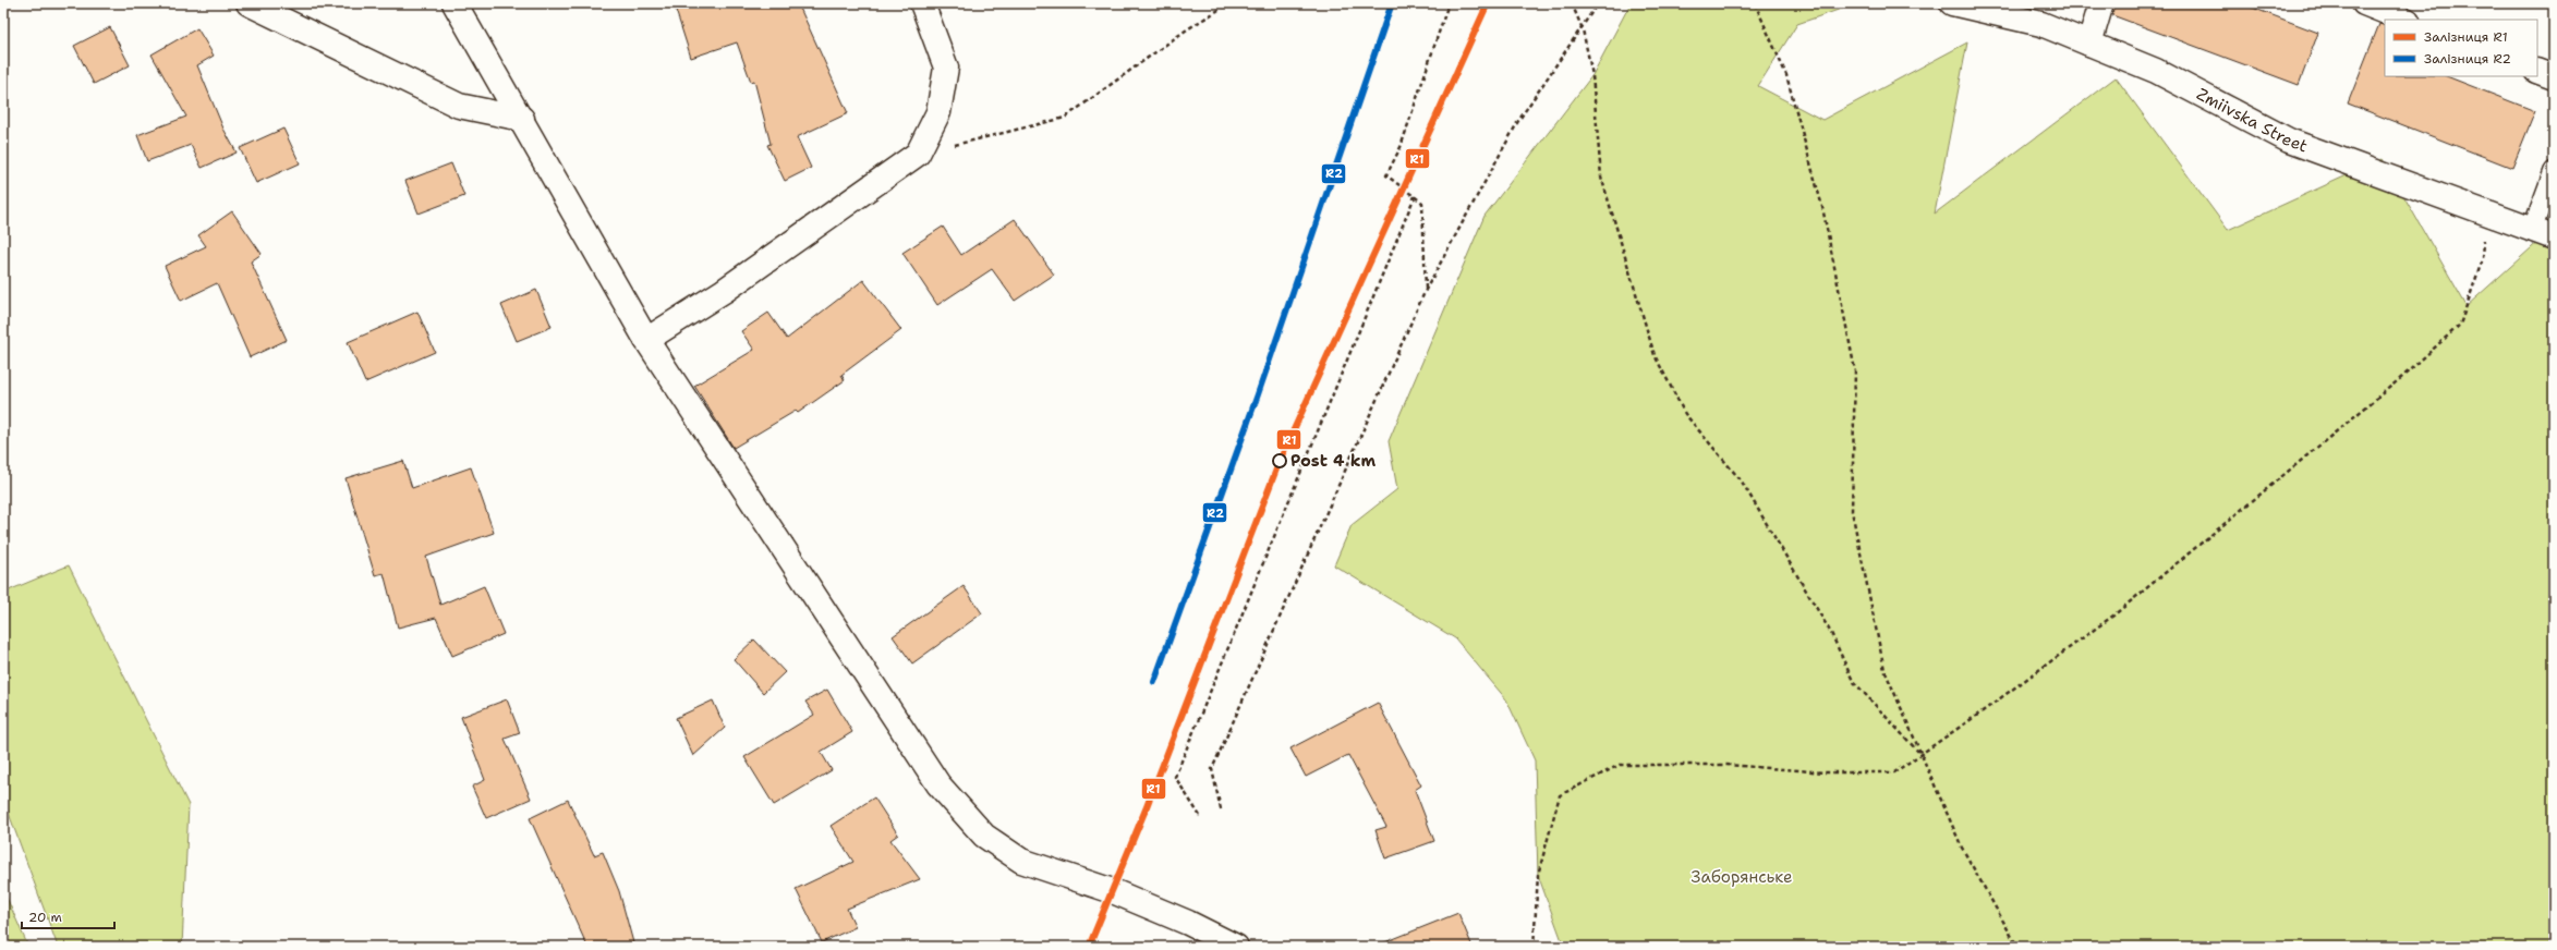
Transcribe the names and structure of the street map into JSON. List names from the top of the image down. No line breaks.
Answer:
{"streets":{"street":["Zmiivska Street"]},"parks":["Заборянське"],"places":["Post 4 km"],"lines":["rail line R1","rail line R2"],"legend":["Залізниця R1","Залізниця R2"],"scale_bar":"20 m"}
